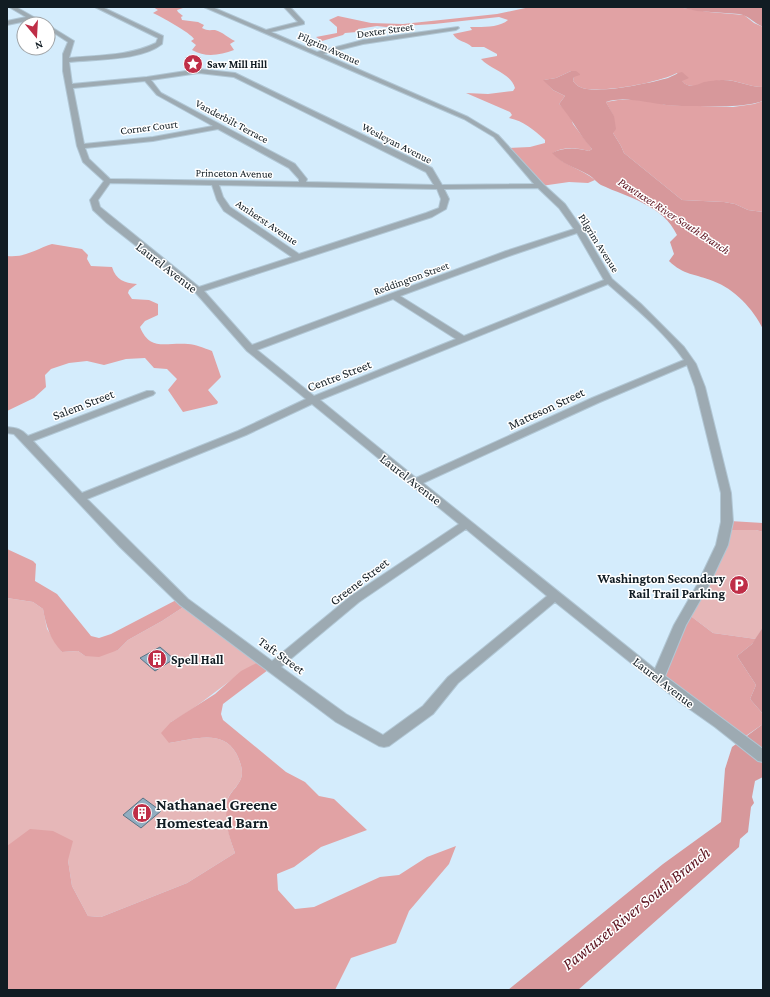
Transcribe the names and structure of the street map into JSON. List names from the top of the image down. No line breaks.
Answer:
{"streets":{"street":["Dexter Street","Pilgrim Avenue","Vanderbilt Terrace","Corner Court","Wesleyan Avenue","Princeton Avenue","Amherst Avenue","Laurel Avenue","Reddington Street","Centre Street","Salem Street","Matteson Street","Greene Street","Taft Street"]},"crossings":[["Dexter Street","Pilgrim Avenue"],["Pilgrim Avenue","Princeton Avenue"],["Pilgrim Avenue","Laurel Avenue"],["Pilgrim Avenue","Reddington Street"],["Pilgrim Avenue","Centre Street"],["Pilgrim Avenue","Matteson Street"],["Vanderbilt Terrace","Corner Court"],["Vanderbilt Terrace","Wesleyan Avenue"],["Vanderbilt Terrace","Princeton Avenue"],["Wesleyan Avenue","Princeton Avenue"],["Wesleyan Avenue","Amherst Avenue"],["Wesleyan Avenue","Laurel Avenue"],["Princeton Avenue","Amherst Avenue"],["Princeton Avenue","Laurel Avenue"],["Laurel Avenue","Reddington Street"],["Laurel Avenue","Centre Street"],["Laurel Avenue","Matteson Street"],["Laurel Avenue","Greene Street"],["Laurel Avenue","Taft Street"],["Centre Street","Taft Street"],["Salem Street","Taft Street"],["Greene Street","Taft Street"]],"water":["Pawtuxet River South Branch"],"places":{"place":["Saw Mill Hill"],"parking":["Washington Secondary Rail Trail Parking"],"building":["Spell Hall","Nathanael Greene Homestead Barn"]},"north":"bottom"}
